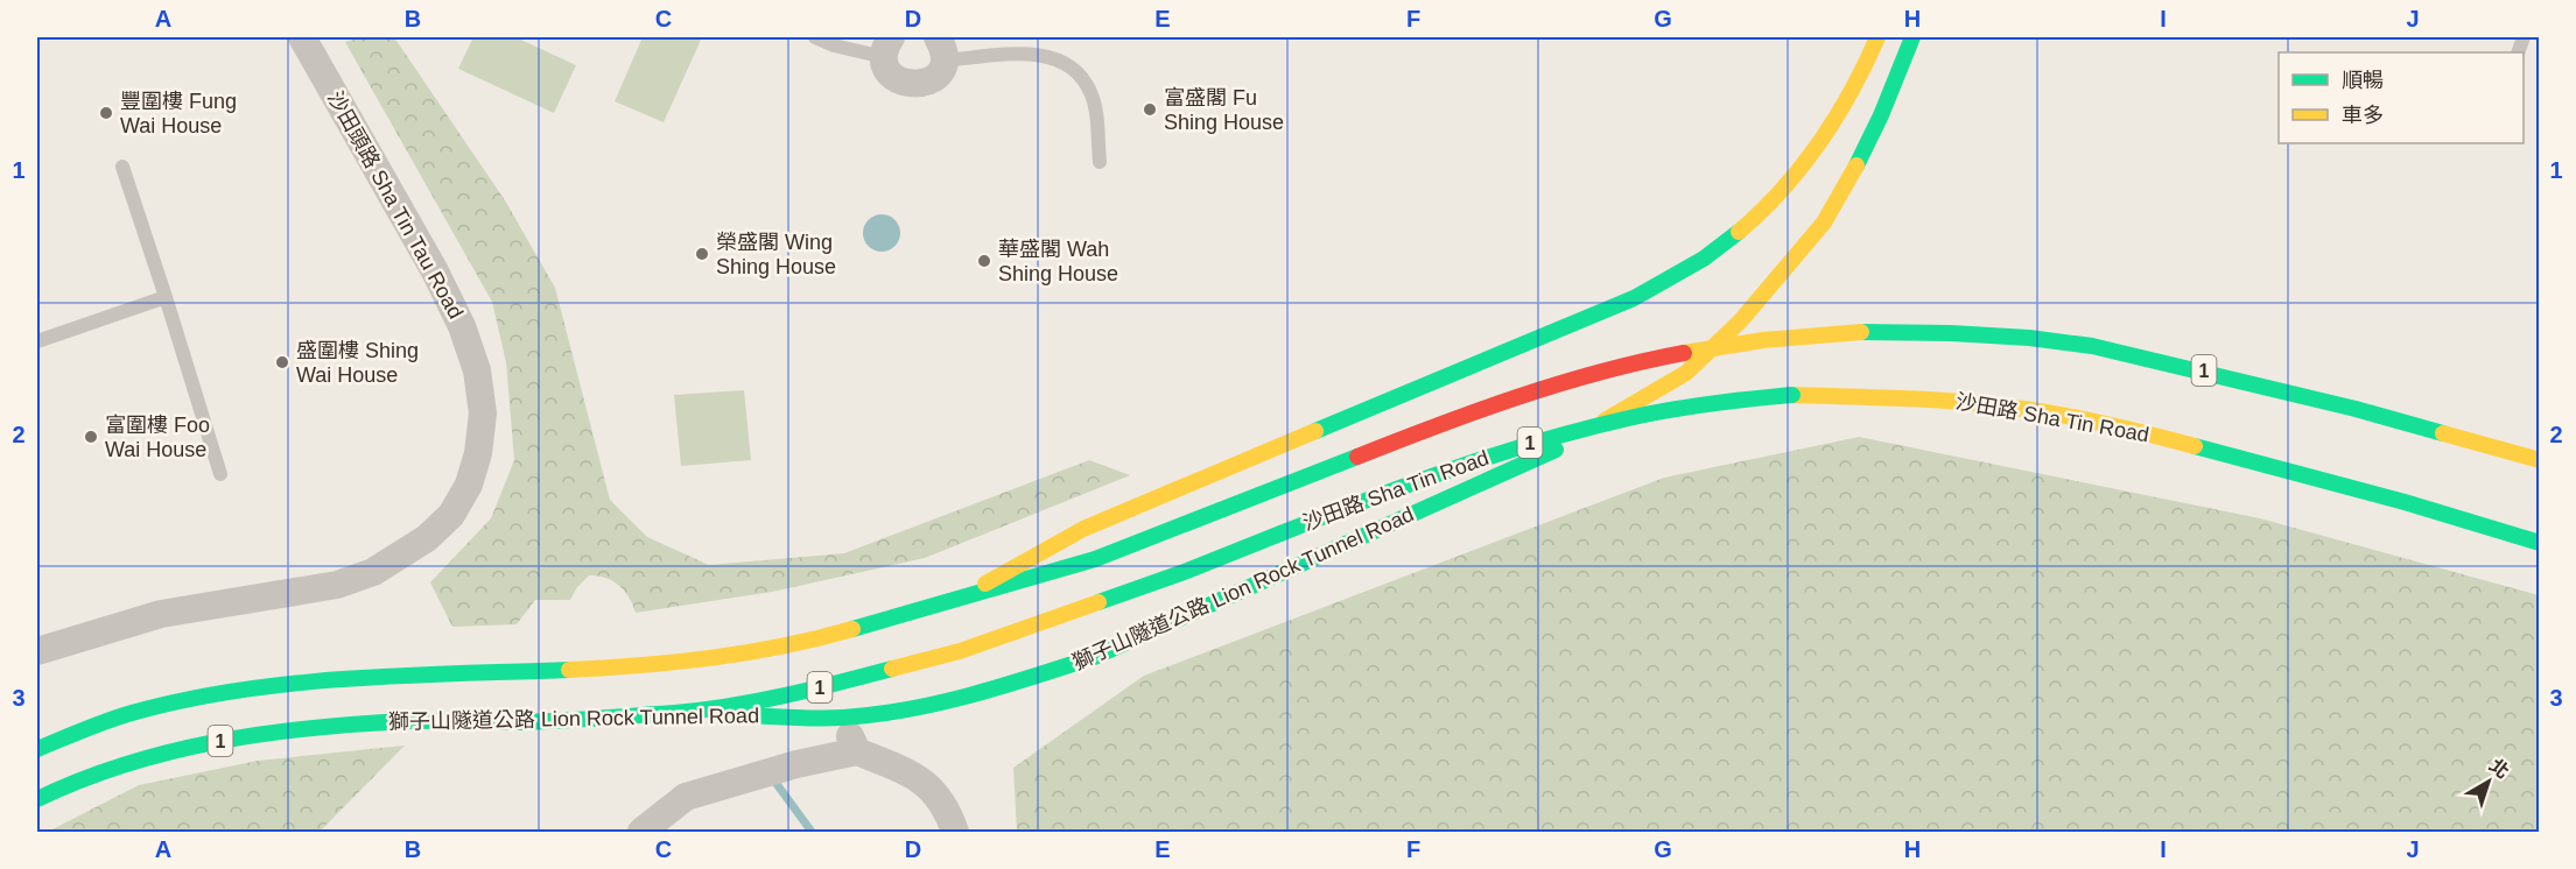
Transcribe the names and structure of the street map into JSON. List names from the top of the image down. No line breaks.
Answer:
{"streets":{"main road":["1","沙田路 Sha Tin Road","獅子山隧道公路 Lion Rock Tunnel Road"],"street":["沙田頭路 Sha Tin Tau Road"]},"crossings":[["1","沙田路 Sha Tin Road"],["沙田路 Sha Tin Road","獅子山隧道公路 Lion Rock Tunnel Road"]],"places":["富盛閣 Fu Shing House","豐圍樓 Fung Wai House","榮盛閣 Wing Shing House","華盛閣 Wah Shing House","盛圍樓 Shing Wai House","富圍樓 Foo Wai House"],"legend":["順暢","車多"],"north":"top right","grid":{"columns":["A","B","C","D","E","F","G","H","I","J"],"rows":["1","2","3"]}}
